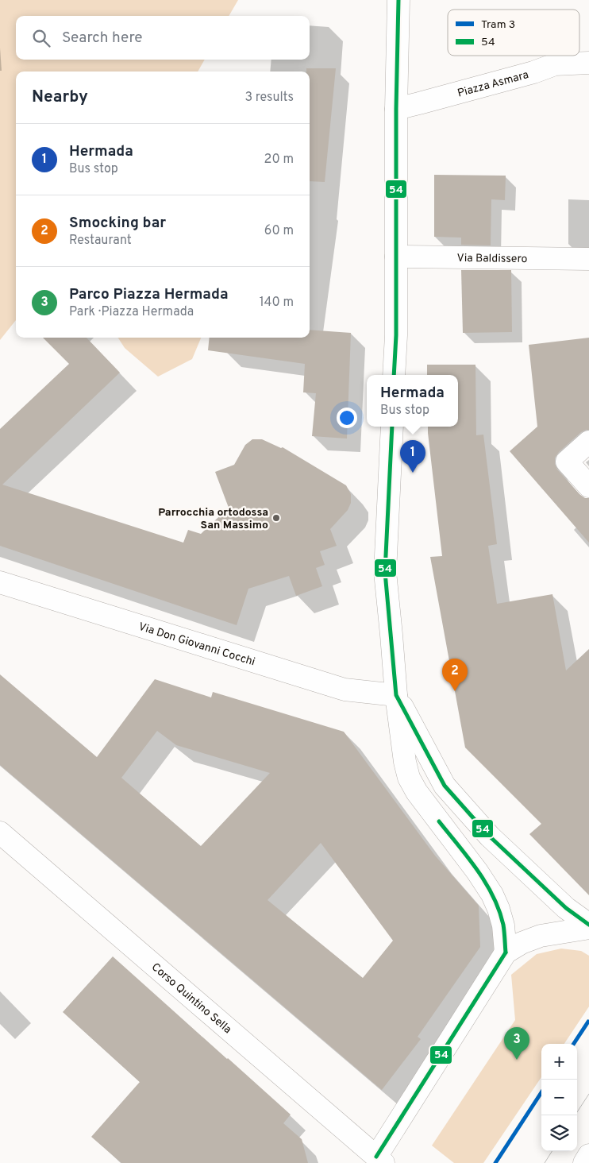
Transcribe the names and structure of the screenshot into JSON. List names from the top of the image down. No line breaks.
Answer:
{"streets":{"street":["Piazza Asmara","Via Baldissero","Via Don Giovanni Cocchi","Corso Quintino Sella"]},"places":["Parrocchia ortodossa San Massimo"],"lines":["transit line 54","tram line 3"],"legend":["Tram 3","54"],"page":{"search":"Search here","heading":["Nearby","3 results"],"list":[{"mark":"1","name":"Hermada","note":"Bus stop","value":"20 m"},{"mark":"2","name":"Smocking bar","note":"Restaurant","value":"60 m"},{"mark":"3","name":"Parco Piazza Hermada","note":"Park · Piazza Hermada","value":"140 m"}],"popup":["Hermada","Bus stop"],"pins":["1","2","3"],"map_buttons":["+","−"]}}
